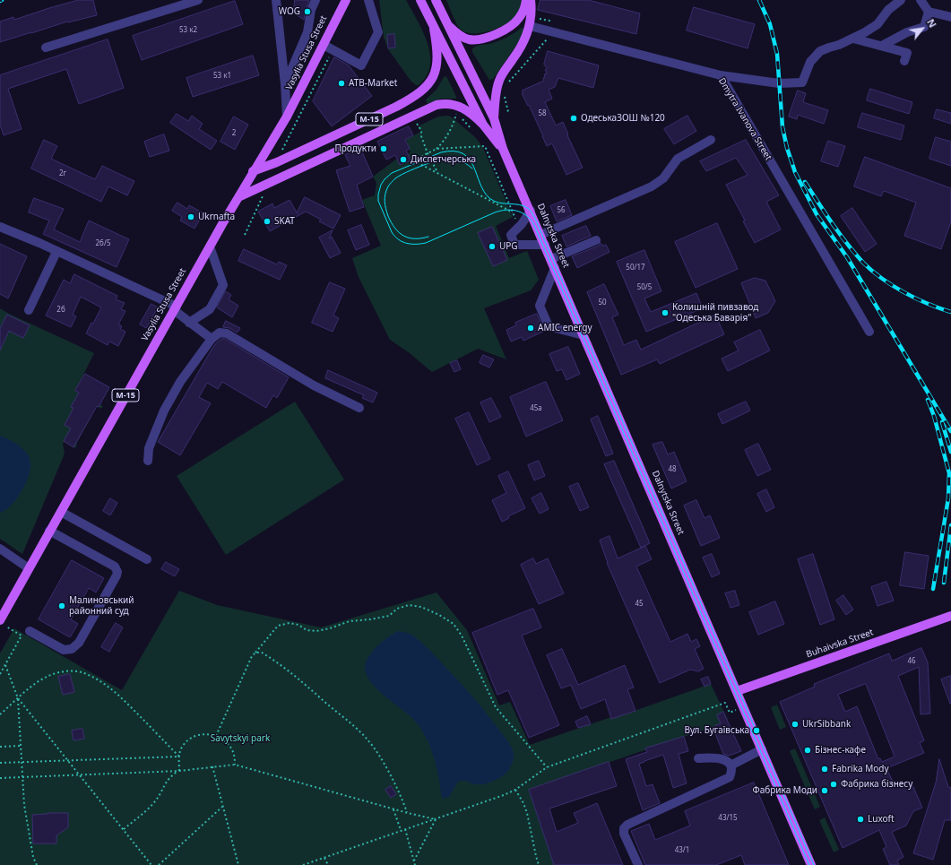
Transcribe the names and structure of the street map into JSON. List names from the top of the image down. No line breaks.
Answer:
{"streets":{"main road":["Vasylia Stusa Street","М-15","Dalnytska Street","Buhaivska Street"],"lane":["Dmytra Ivanova Street"]},"crossings":[["Vasylia Stusa Street","М-15"],["М-15","Dalnytska Street"],["Dalnytska Street","Buhaivska Street"]],"parks":["Savytskyi park"],"places":["WOG","ATB-Market","ОдеськаЗОШ №120","Продукти","Диспетчерська","Ukrnafta","SKAT","UPG","Колишній пивзавод \"Одеська Баварія\"","AMIC energy","Малиновський районний суд","UkrSibbank","Вул. Бугаївська","Бізнес-кафе","Fabrika Mody","Фабрика бізнесу","Фабрика Моди","Luxoft"],"house_numbers":["53 к2","53 к1","58","2","2г","56","2б/5","50/17","50/5","50","2б","45а","48","45","46","43/15","43/1"],"north":"top right"}
